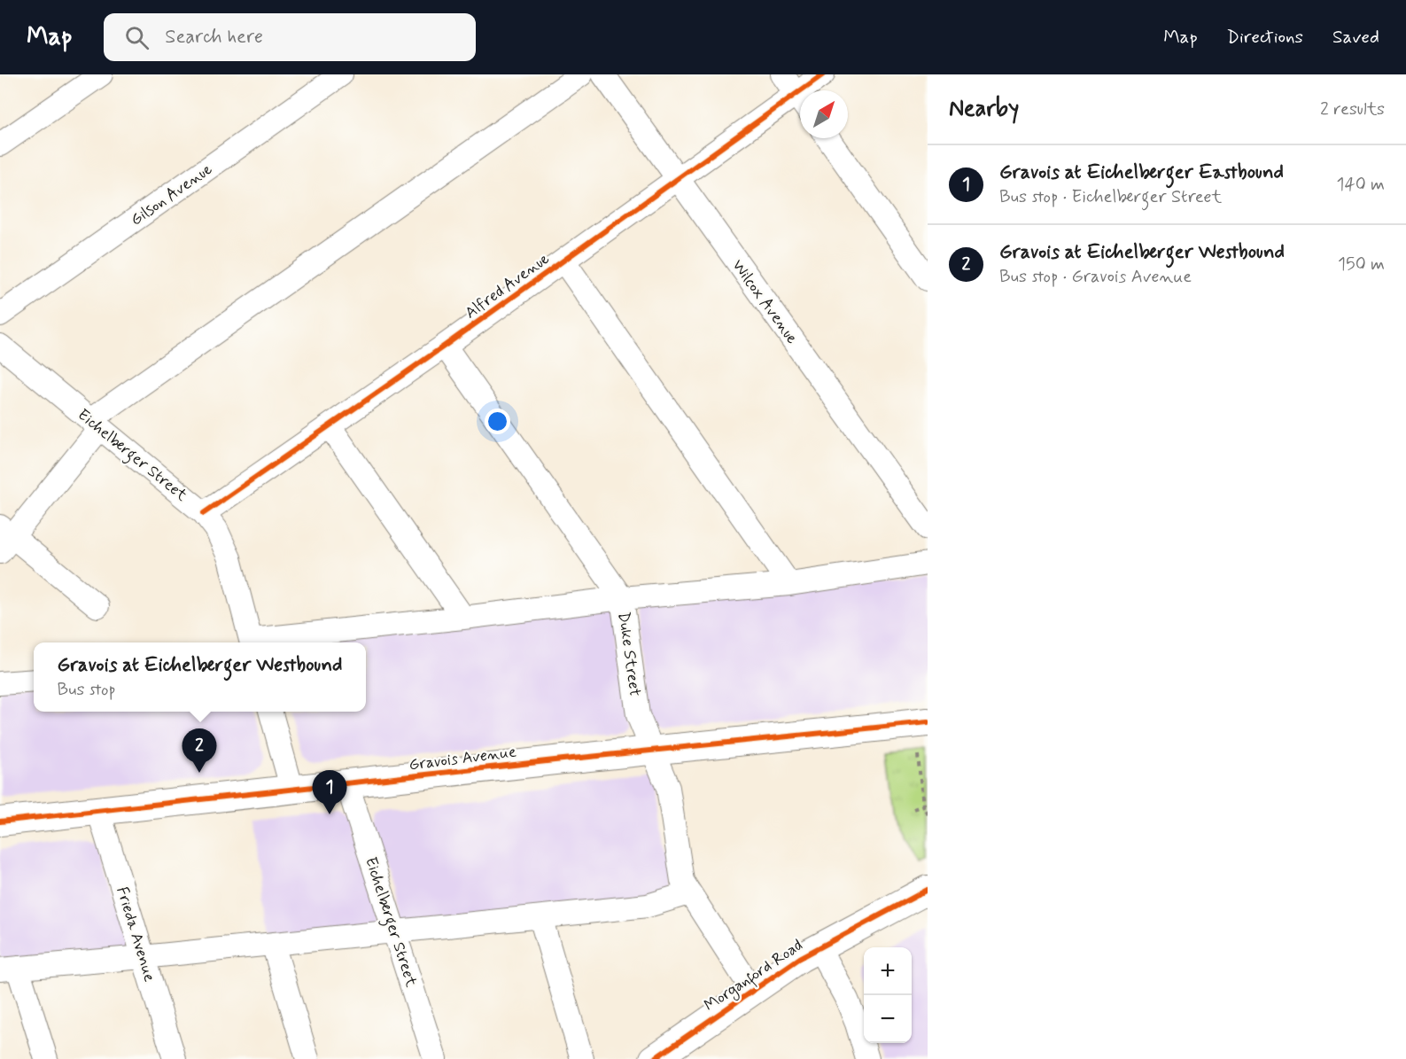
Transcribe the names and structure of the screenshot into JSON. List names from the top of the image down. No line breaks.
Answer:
{"streets":{"main road":["Gravois Avenue","Morganford Road"],"street":["Gilson Avenue","Alfred Avenue","Wilcox Avenue","Eichelberger Street","Duke Street","Frieda Avenue"]},"crossings":[["Alfred Avenue","Wilcox Avenue"],["Alfred Avenue","Eichelberger Street"],["Alfred Avenue","Duke Street"],["Eichelberger Street","Gravois Avenue"],["Duke Street","Gravois Avenue"],["Duke Street","Morganford Road"],["Gravois Avenue","Frieda Avenue"]],"north":"top right","page":{"header":"Map","search":"Search here","nav":["Map","Directions","Saved"],"heading":["Nearby","2 results"],"list":[{"mark":"1","name":"Gravois at Eichelberger Eastbound","note":"Bus stop · Eichelberger Street","value":"140 m"},{"mark":"2","name":"Gravois at Eichelberger Westbound","note":"Bus stop · Gravois Avenue","value":"150 m"}],"popup":["Gravois at Eichelberger Westbound","Bus stop"],"pins":["2","1"],"map_buttons":["+","−"]}}
